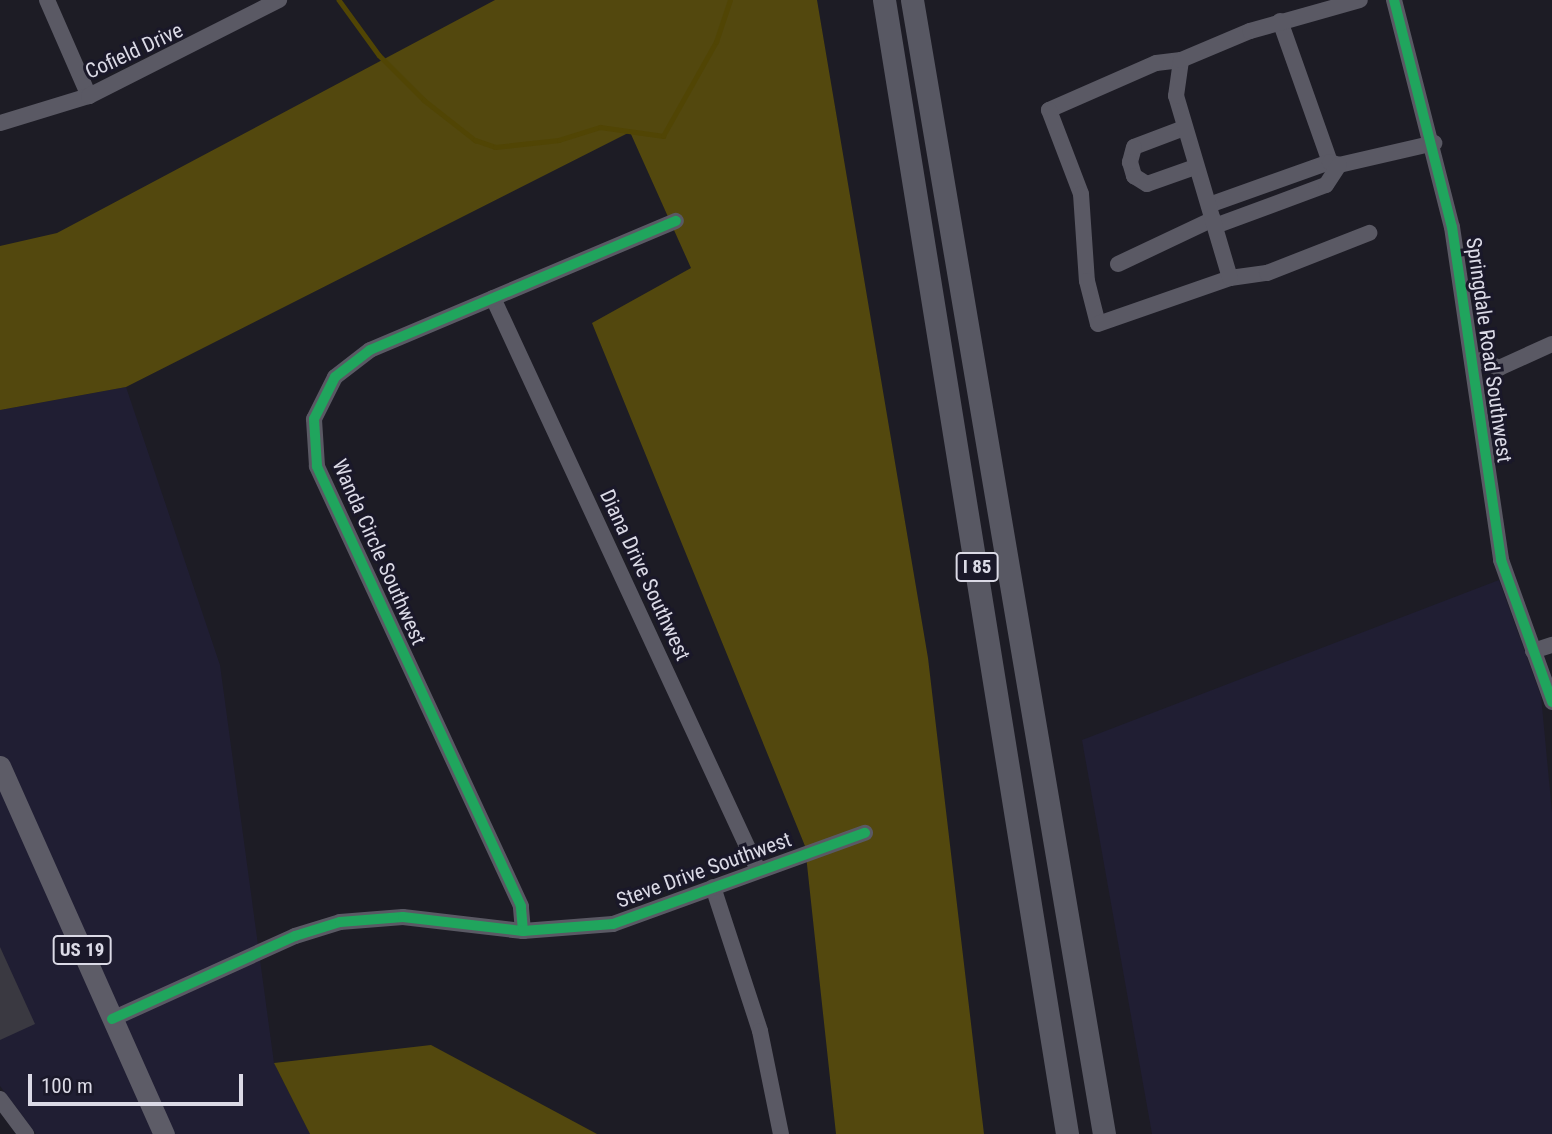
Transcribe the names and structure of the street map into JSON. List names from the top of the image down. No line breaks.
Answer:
{"streets":{"highway":["I 85"],"main road":["US 19"],"street":["Cofield Drive","Springdale Road Southwest","Wanda Circle Southwest","Diana Drive Southwest","Steve Drive Southwest"]},"crossings":[["Wanda Circle Southwest","Diana Drive Southwest"],["Wanda Circle Southwest","Steve Drive Southwest"],["Diana Drive Southwest","Steve Drive Southwest"],["Steve Drive Southwest","US 19"]],"scale_bar":"100 m"}
